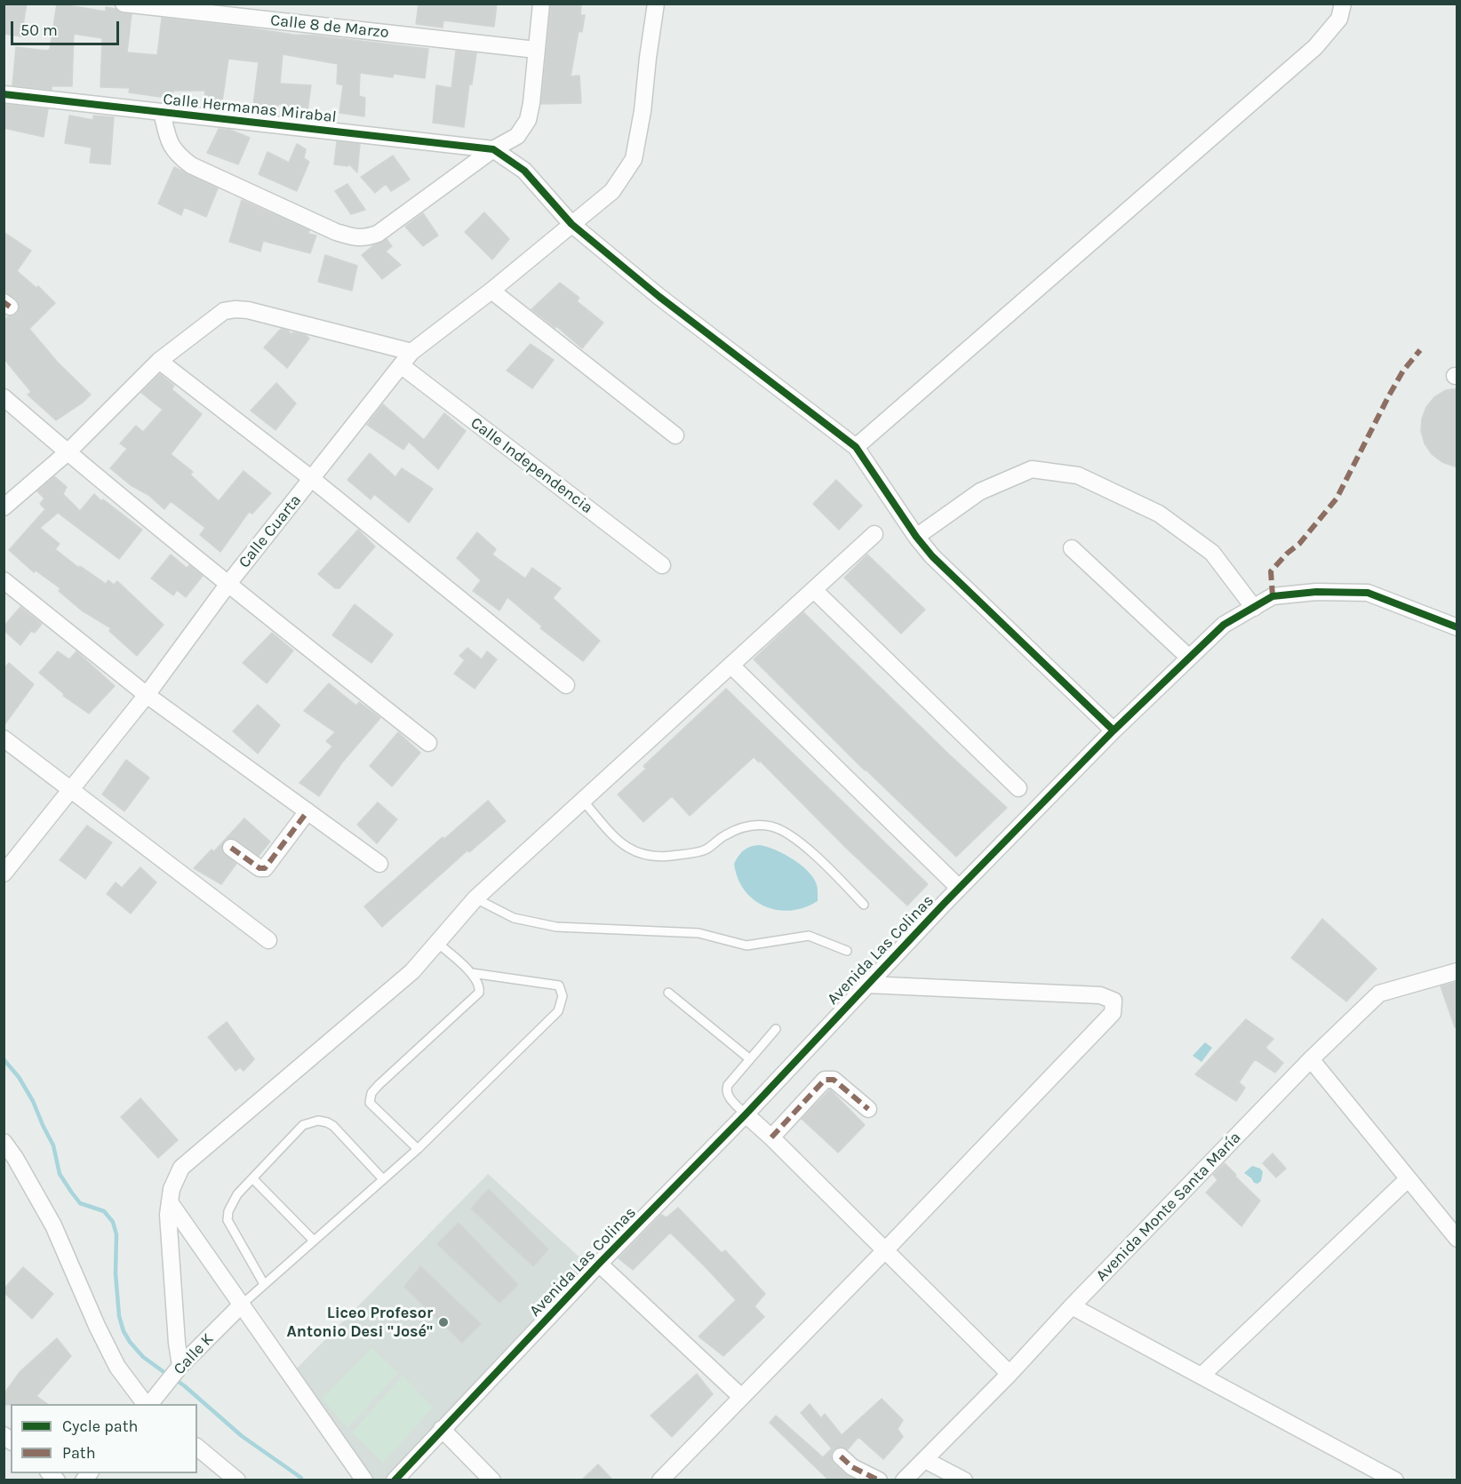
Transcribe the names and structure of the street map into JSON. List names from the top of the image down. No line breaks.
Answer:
{"streets":{"street":["Calle 8 de Marzo","Calle Hermanas Mirabal","Calle Independencia","Calle Cuarta","Avenida Las Colinas","Avenida Monte Santa María","Calle K"]},"crossings":[["Calle Independencia","Calle Cuarta"]],"places":["Liceo Profesor Antonio Desi \"José\""],"legend":["Cycle path","Path"],"scale_bar":"50 m"}
